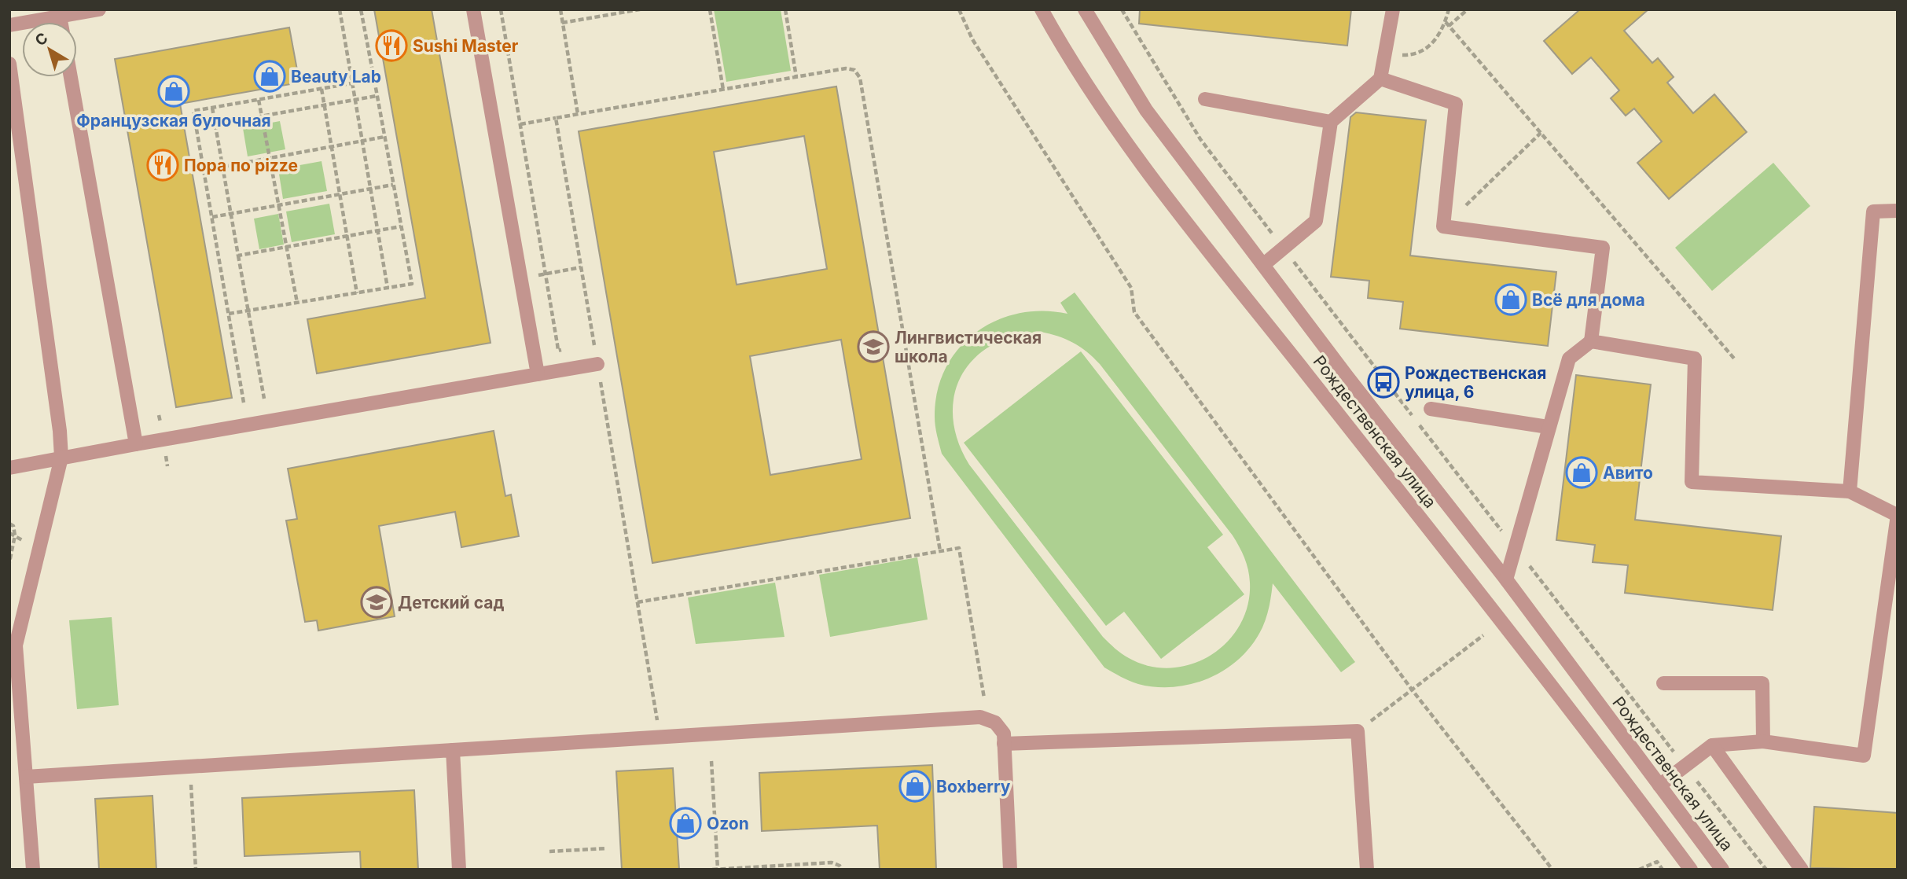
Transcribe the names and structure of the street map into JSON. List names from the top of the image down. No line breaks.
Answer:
{"streets":{"street":["Рождественская улица"]},"places":{"restaurant":["Sushi Master","Пора по pizze"],"shop":["Beauty Lab","Французская булочная","Всё для дома","Авито","Boxberry","Ozon"],"school or university":["Лингвистическая школа","Детский сад"],"bus stop":["Рождественская улица, 6"]},"north":"top left"}
